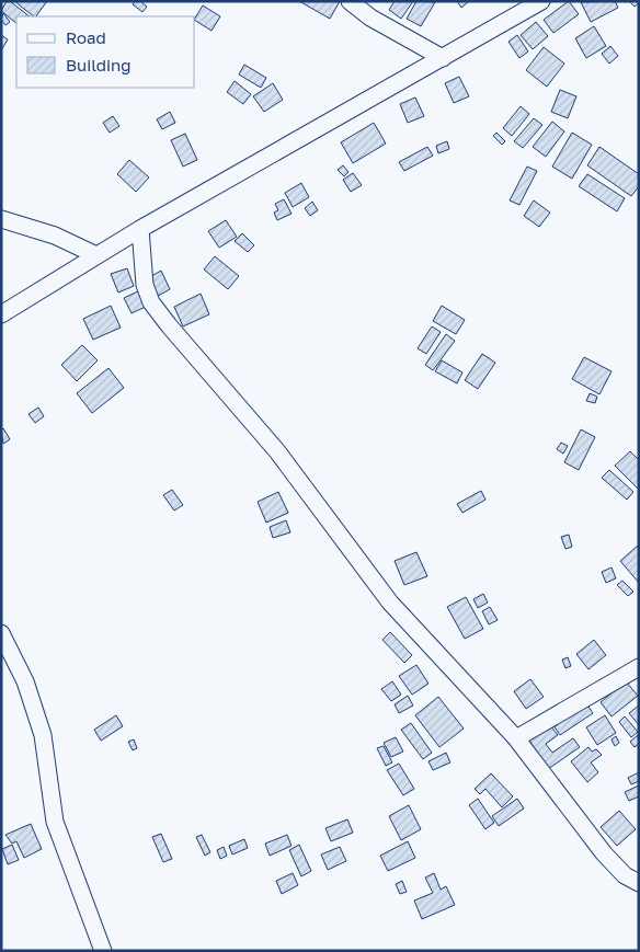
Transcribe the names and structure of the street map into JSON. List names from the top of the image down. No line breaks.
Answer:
{"legend":["Road","Building"]}
